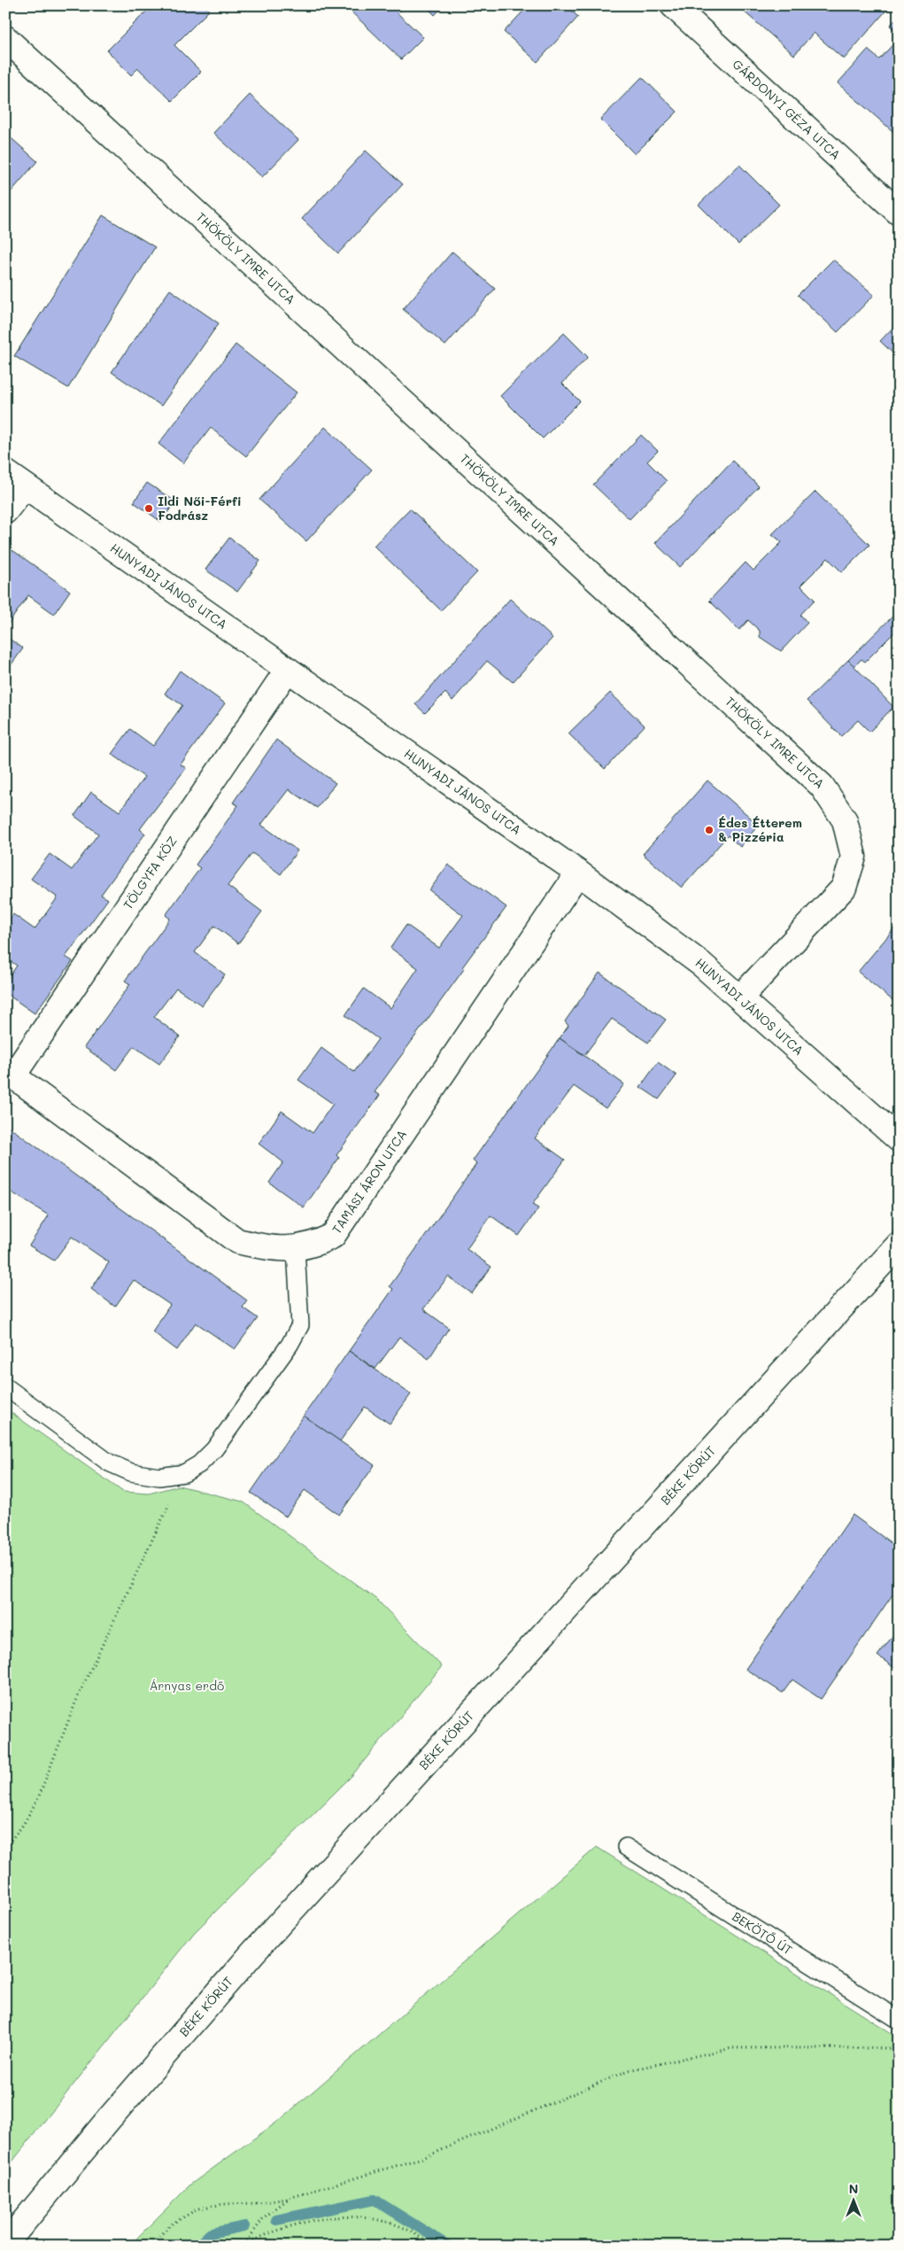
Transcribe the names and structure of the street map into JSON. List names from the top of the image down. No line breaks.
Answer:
{"streets":{"street":["GÁRDONYI GÉZA UTCA","THÖKÖLY IMRE UTCA","HUNYADI JÁNOS UTCA","TÖLGYFA KÖZ","TAMÁSI ÁRON UTCA","BÉKE KÖRÚT"],"lane":["BEKÖTŐ ÚT"]},"crossings":[["THÖKÖLY IMRE UTCA","HUNYADI JÁNOS UTCA"],["HUNYADI JÁNOS UTCA","TÖLGYFA KÖZ"],["HUNYADI JÁNOS UTCA","TAMÁSI ÁRON UTCA"],["TÖLGYFA KÖZ","TAMÁSI ÁRON UTCA"]],"parks":["Árnyas erdő"],"places":["Ildi Női-Férfi Fodrász","Édes Étterem & Pizzéria"],"north":"top"}
